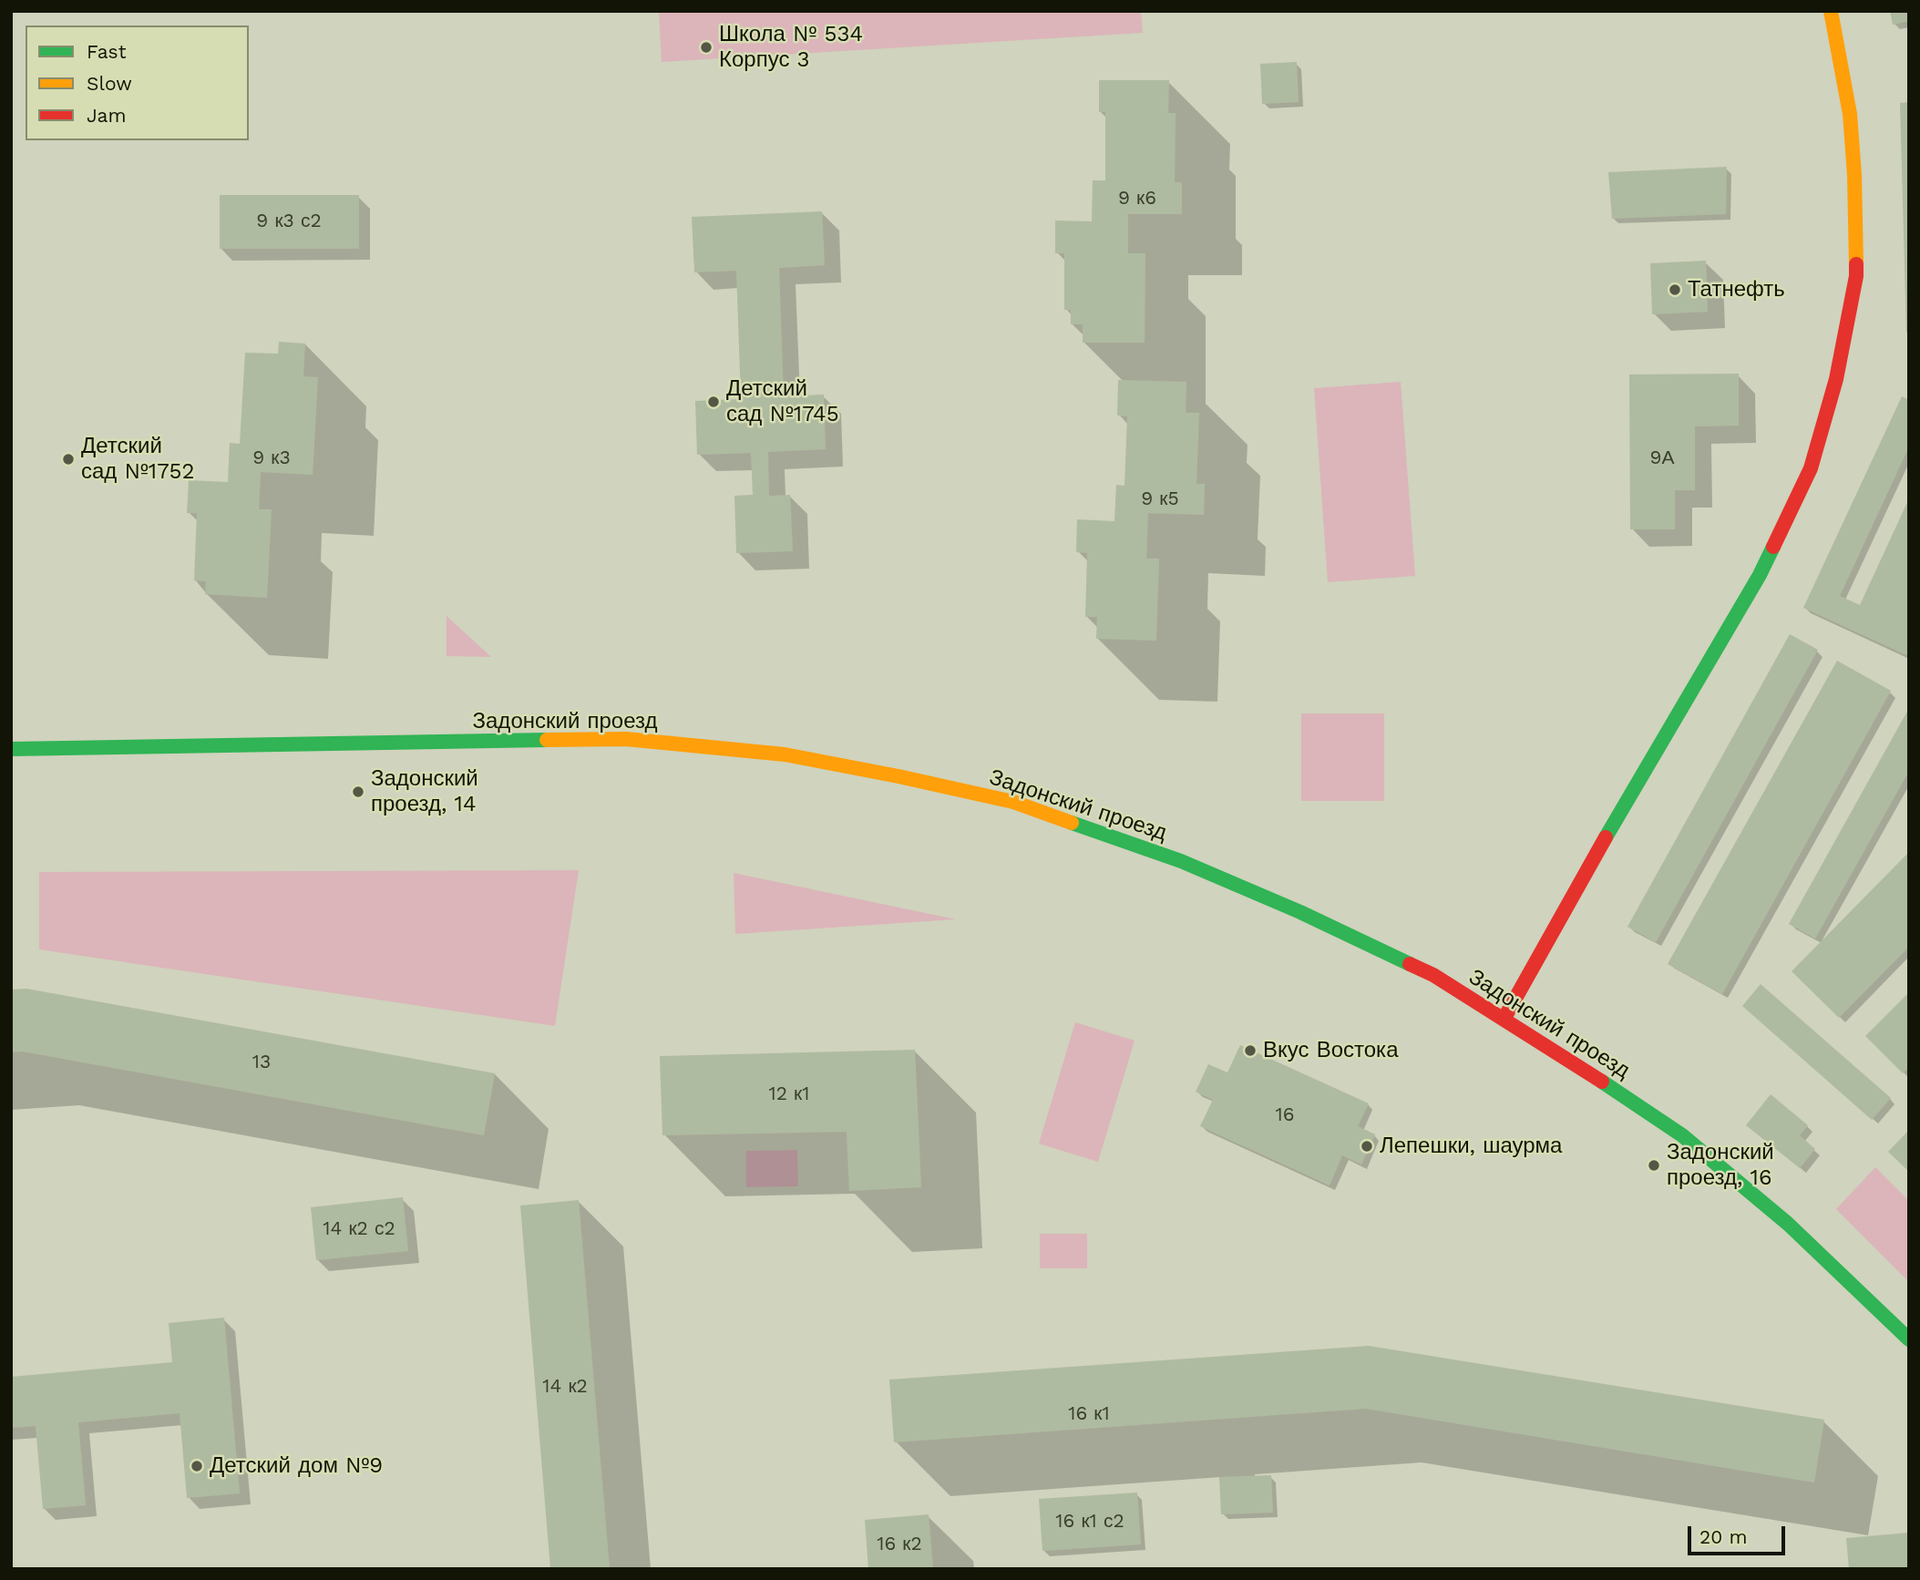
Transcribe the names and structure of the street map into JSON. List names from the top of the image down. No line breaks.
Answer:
{"streets":{"street":["Задонский проезд"]},"places":["Школа № 534 Корпус 3","Татнефть","Детский сад №1745","Детский сад №1752","Задонский проезд, 14","Вкус Востока","Лепешки, шаурма","Задонский проезд, 16","Детский дом №9"],"house_numbers":["9 к6","9 к3 с2","9 к3","9А","9 к5","13","12 к1","16","14 к2 с2","14 к2","16 к1","16 к1 с2","16 к2"],"legend":["Fast","Slow","Jam"],"scale_bar":"20 m"}
